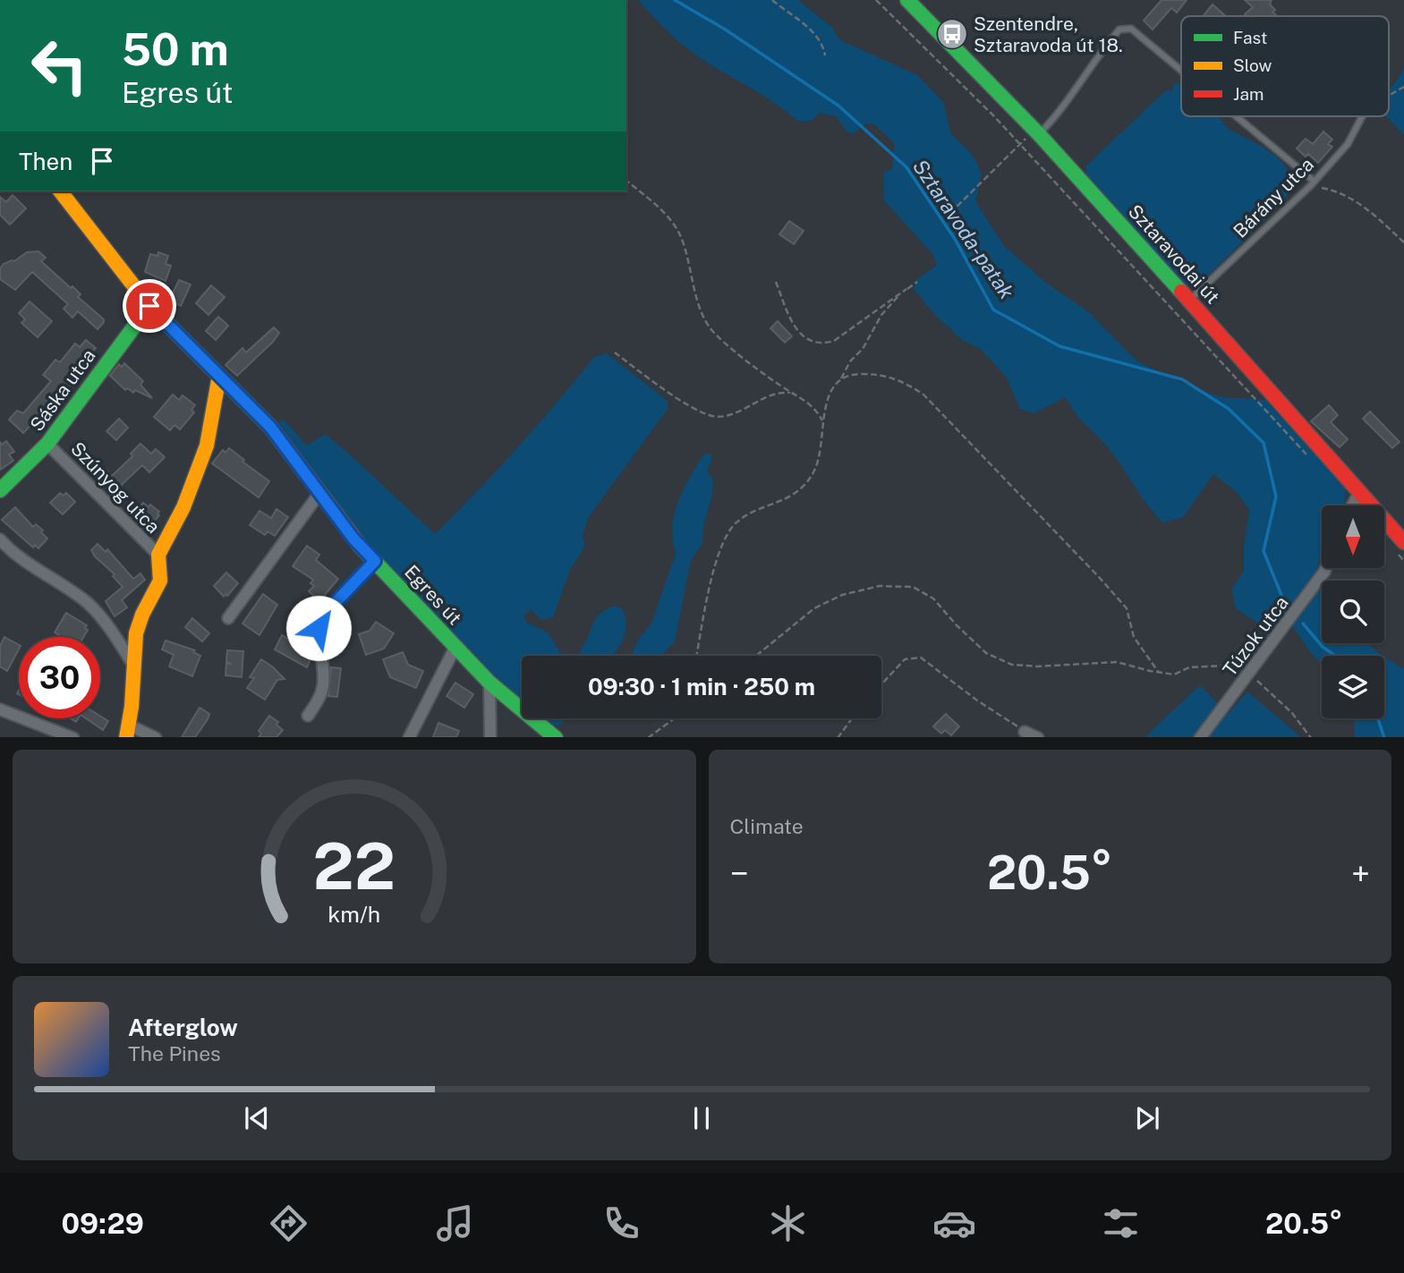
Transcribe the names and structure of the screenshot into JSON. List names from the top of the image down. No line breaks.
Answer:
{"streets":{"street":["Sztaravodai út","Sáska utca","Szúnyog utca","Egres út","Túzok utca"],"lane":["Bárány utca"]},"crossings":[["Bárány utca","Sztaravodai út"],["Sáska utca","Szúnyog utca"],["Sáska utca","Egres út"]],"water":["Sztaravoda-patak"],"places":{"bus stop":["Szentendre, Sztaravoda út 18."]},"legend":["Fast","Slow","Jam"],"north":"bottom","page":{"turn":["50 m","Egres út"],"then":"Then","limit":"30","trip":"09:30 · 1 min · 250 m","tile":"Climate","heat":["−","20.5°","+"],"song":["Afterglow","The Pines"],"tabs":["09:29","20.5°"],"gauge":["22","km/h"]}}
